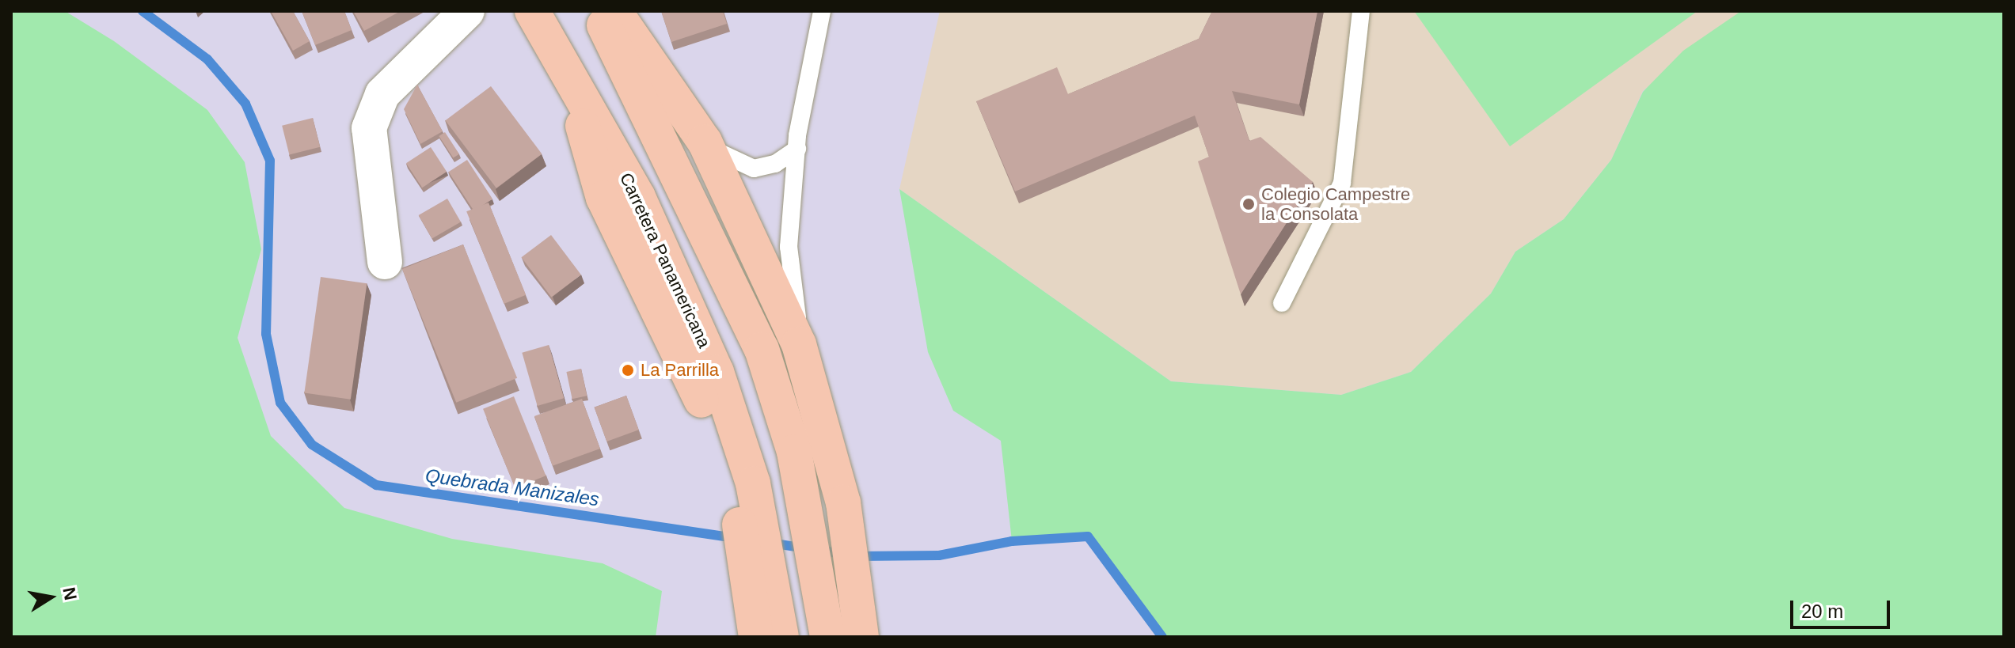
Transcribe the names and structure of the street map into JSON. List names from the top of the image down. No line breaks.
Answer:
{"streets":{"highway":["Carretera Panamericana"]},"water":["Quebrada Manizales"],"places":["Colegio Campestre la Consolata","La Parrilla"],"scale_bar":"20 m","north":"right"}
